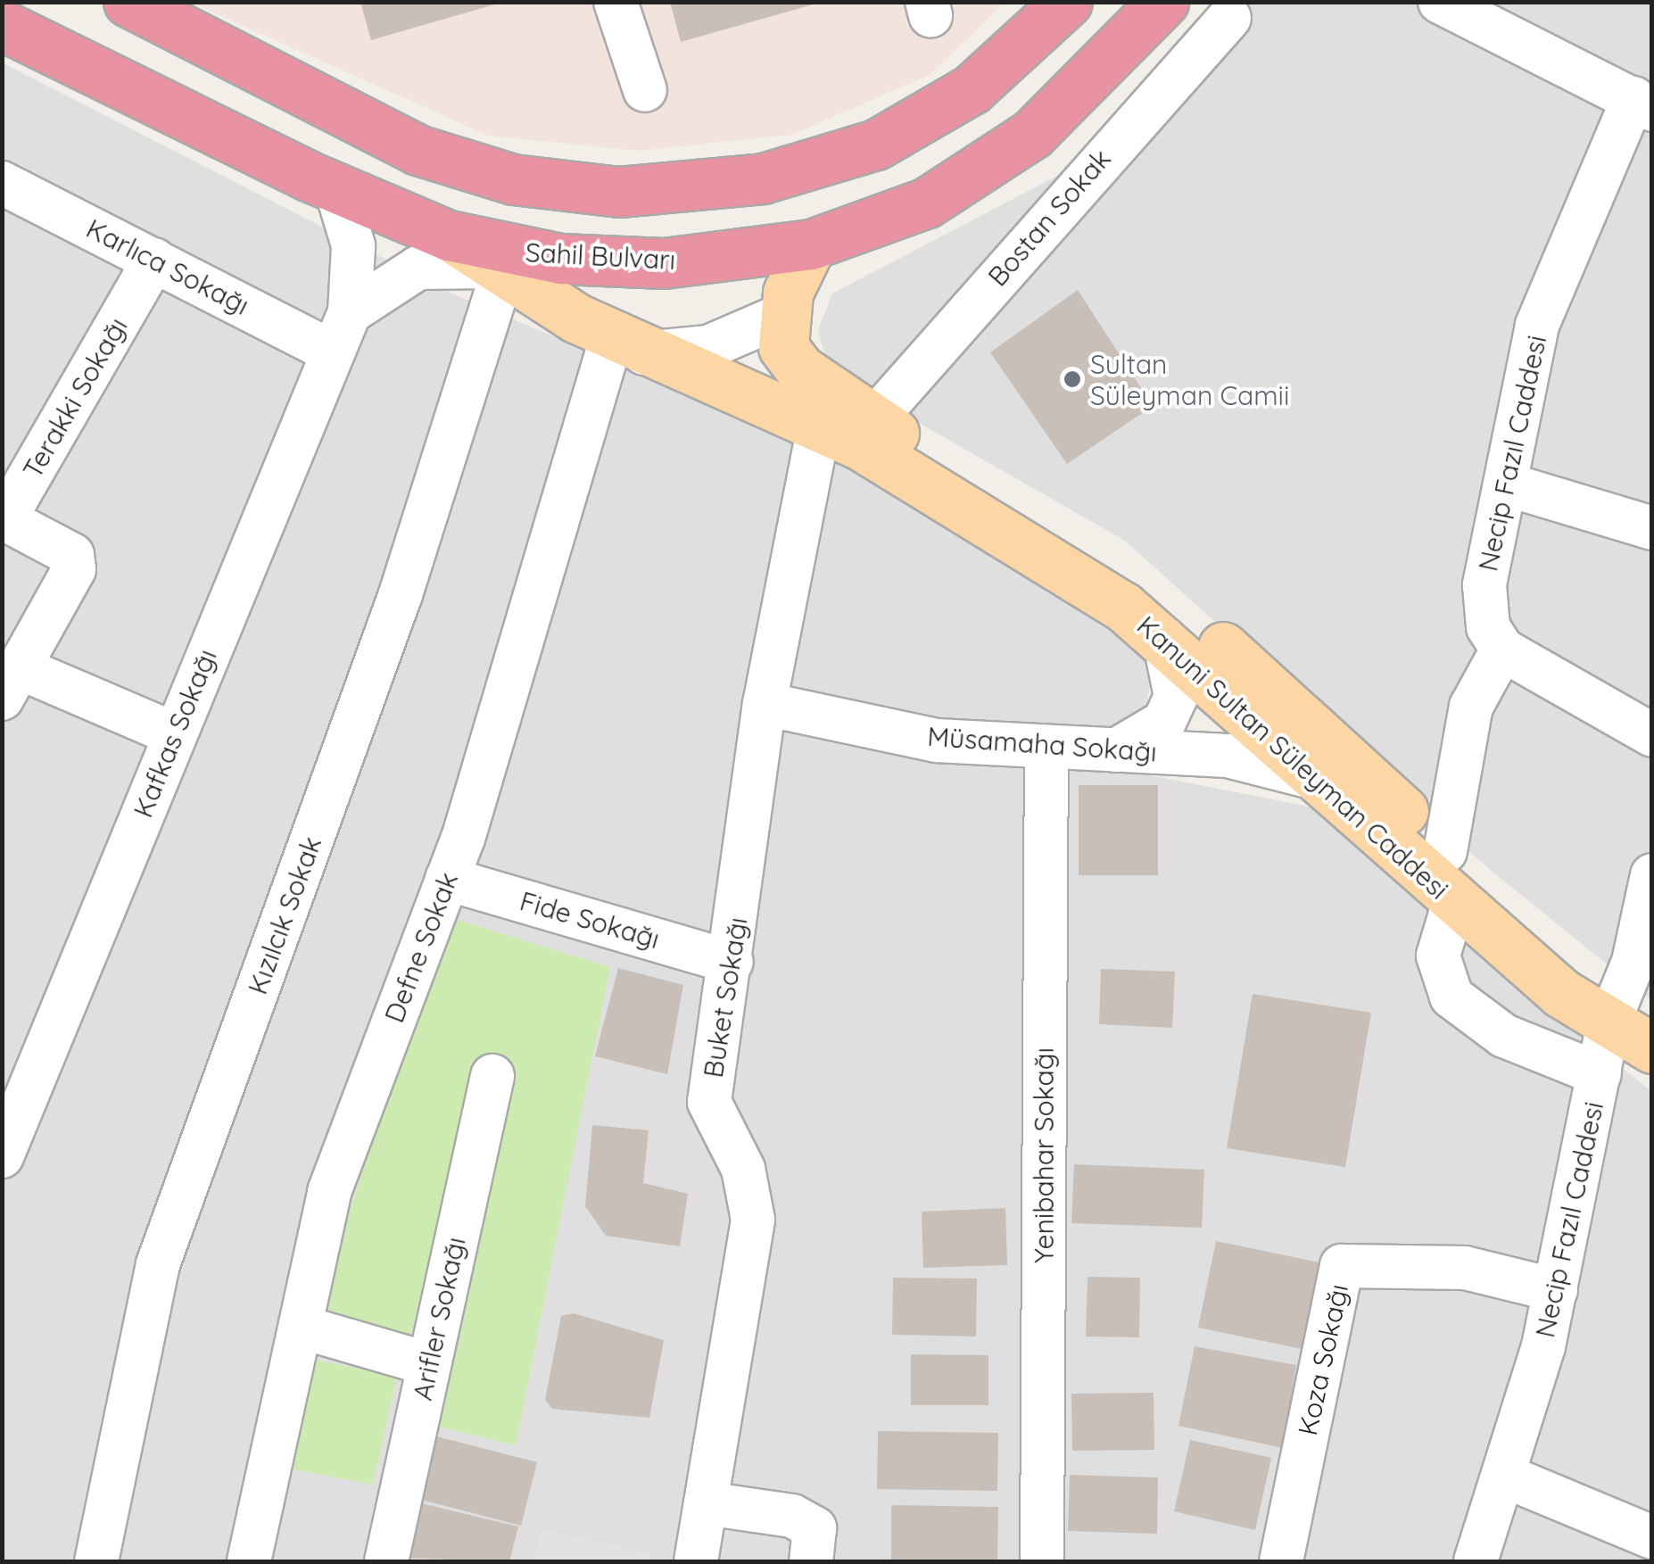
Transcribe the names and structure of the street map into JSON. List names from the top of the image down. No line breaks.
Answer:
{"streets":{"highway":["Sahil Bulvarı"],"main road":["Kanuni Sultan Süleyman Caddesi"],"street":["Bostan Sokak","Karlıca Sokağı","Terakki Sokağı","Necip Fazıl Caddesi","Kafkas Sokağı","Müsamaha Sokağı","Kızılcık Sokak","Fide Sokağı","Defne Sokak","Buket Sokağı","Yenibahar Sokağı","Arifler Sokağı","Koza Sokağı"]},"crossings":[["Bostan Sokak","Kanuni Sultan Süleyman Caddesi"],["Sahil Bulvarı","Kanuni Sultan Süleyman Caddesi"],["Karlıca Sokağı","Terakki Sokağı"],["Karlıca Sokağı","Kafkas Sokağı"],["Necip Fazıl Caddesi","Kanuni Sultan Süleyman Caddesi"],["Necip Fazıl Caddesi","Koza Sokağı"],["Müsamaha Sokağı","Kanuni Sultan Süleyman Caddesi"],["Müsamaha Sokağı","Buket Sokağı"],["Müsamaha Sokağı","Yenibahar Sokağı"],["Kanuni Sultan Süleyman Caddesi","Kızılcık Sokak"],["Kanuni Sultan Süleyman Caddesi","Defne Sokak"],["Kanuni Sultan Süleyman Caddesi","Buket Sokağı"],["Fide Sokağı","Defne Sokak"],["Fide Sokağı","Buket Sokağı"]],"places":["Sultan Süleyman Camii"]}
